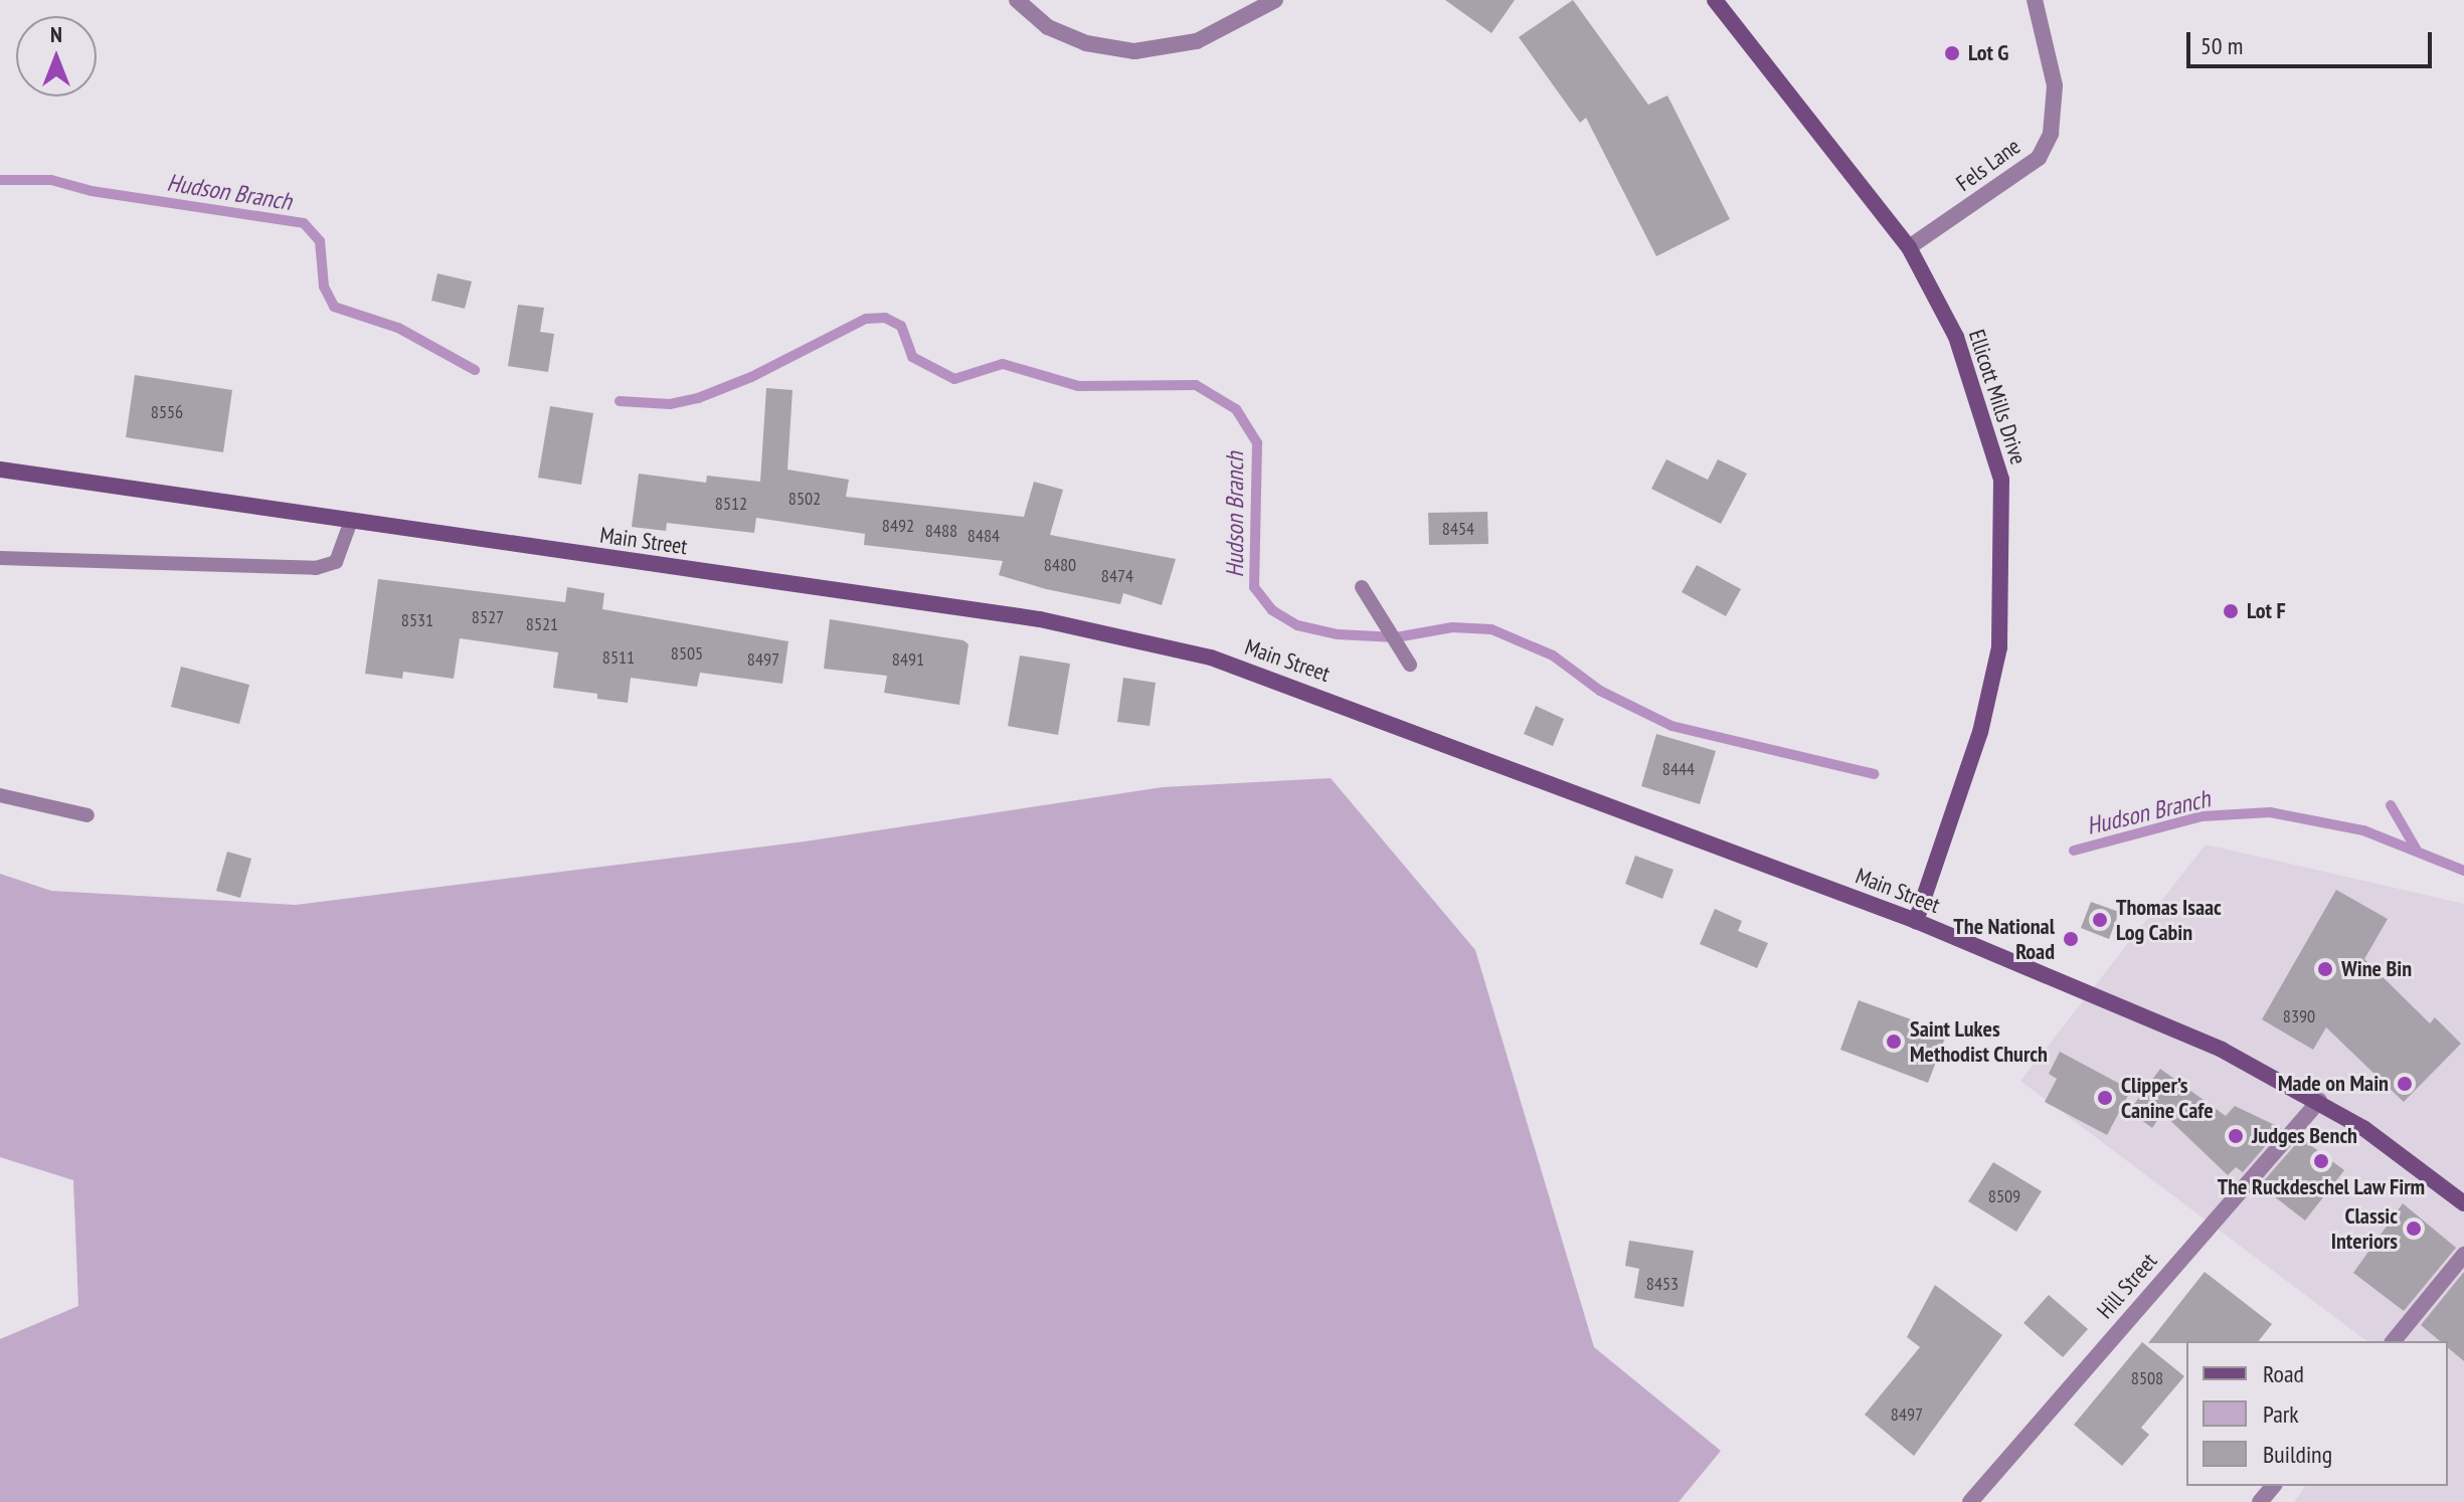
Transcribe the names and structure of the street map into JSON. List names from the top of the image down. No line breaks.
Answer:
{"streets":{"main road":["Ellicott Mills Drive","Main Street"],"street":["Fels Lane","Hill Street"]},"crossings":[["Fels Lane","Ellicott Mills Drive"],["Ellicott Mills Drive","Main Street"],["Main Street","Hill Street"]],"water":["Hudson Branch"],"places":["Lot G","Lot F","Thomas Isaac Log Cabin","The National Road","Wine Bin","Saint Lukes Methodist Church","Made on Main","Clipper’s Canine Cafe","Judges Bench","The Ruckdeschel Law Firm","Classic Interiors"],"house_numbers":["8556","8502","8512","8492","8454","8488","8484","8480","8474","8527","8531","8521","8505","8511","8497","8491","8444","8390","8509","8453","8508","8497"],"legend":["Road","Park","Building"],"scale_bar":"50 m","north":"top"}
